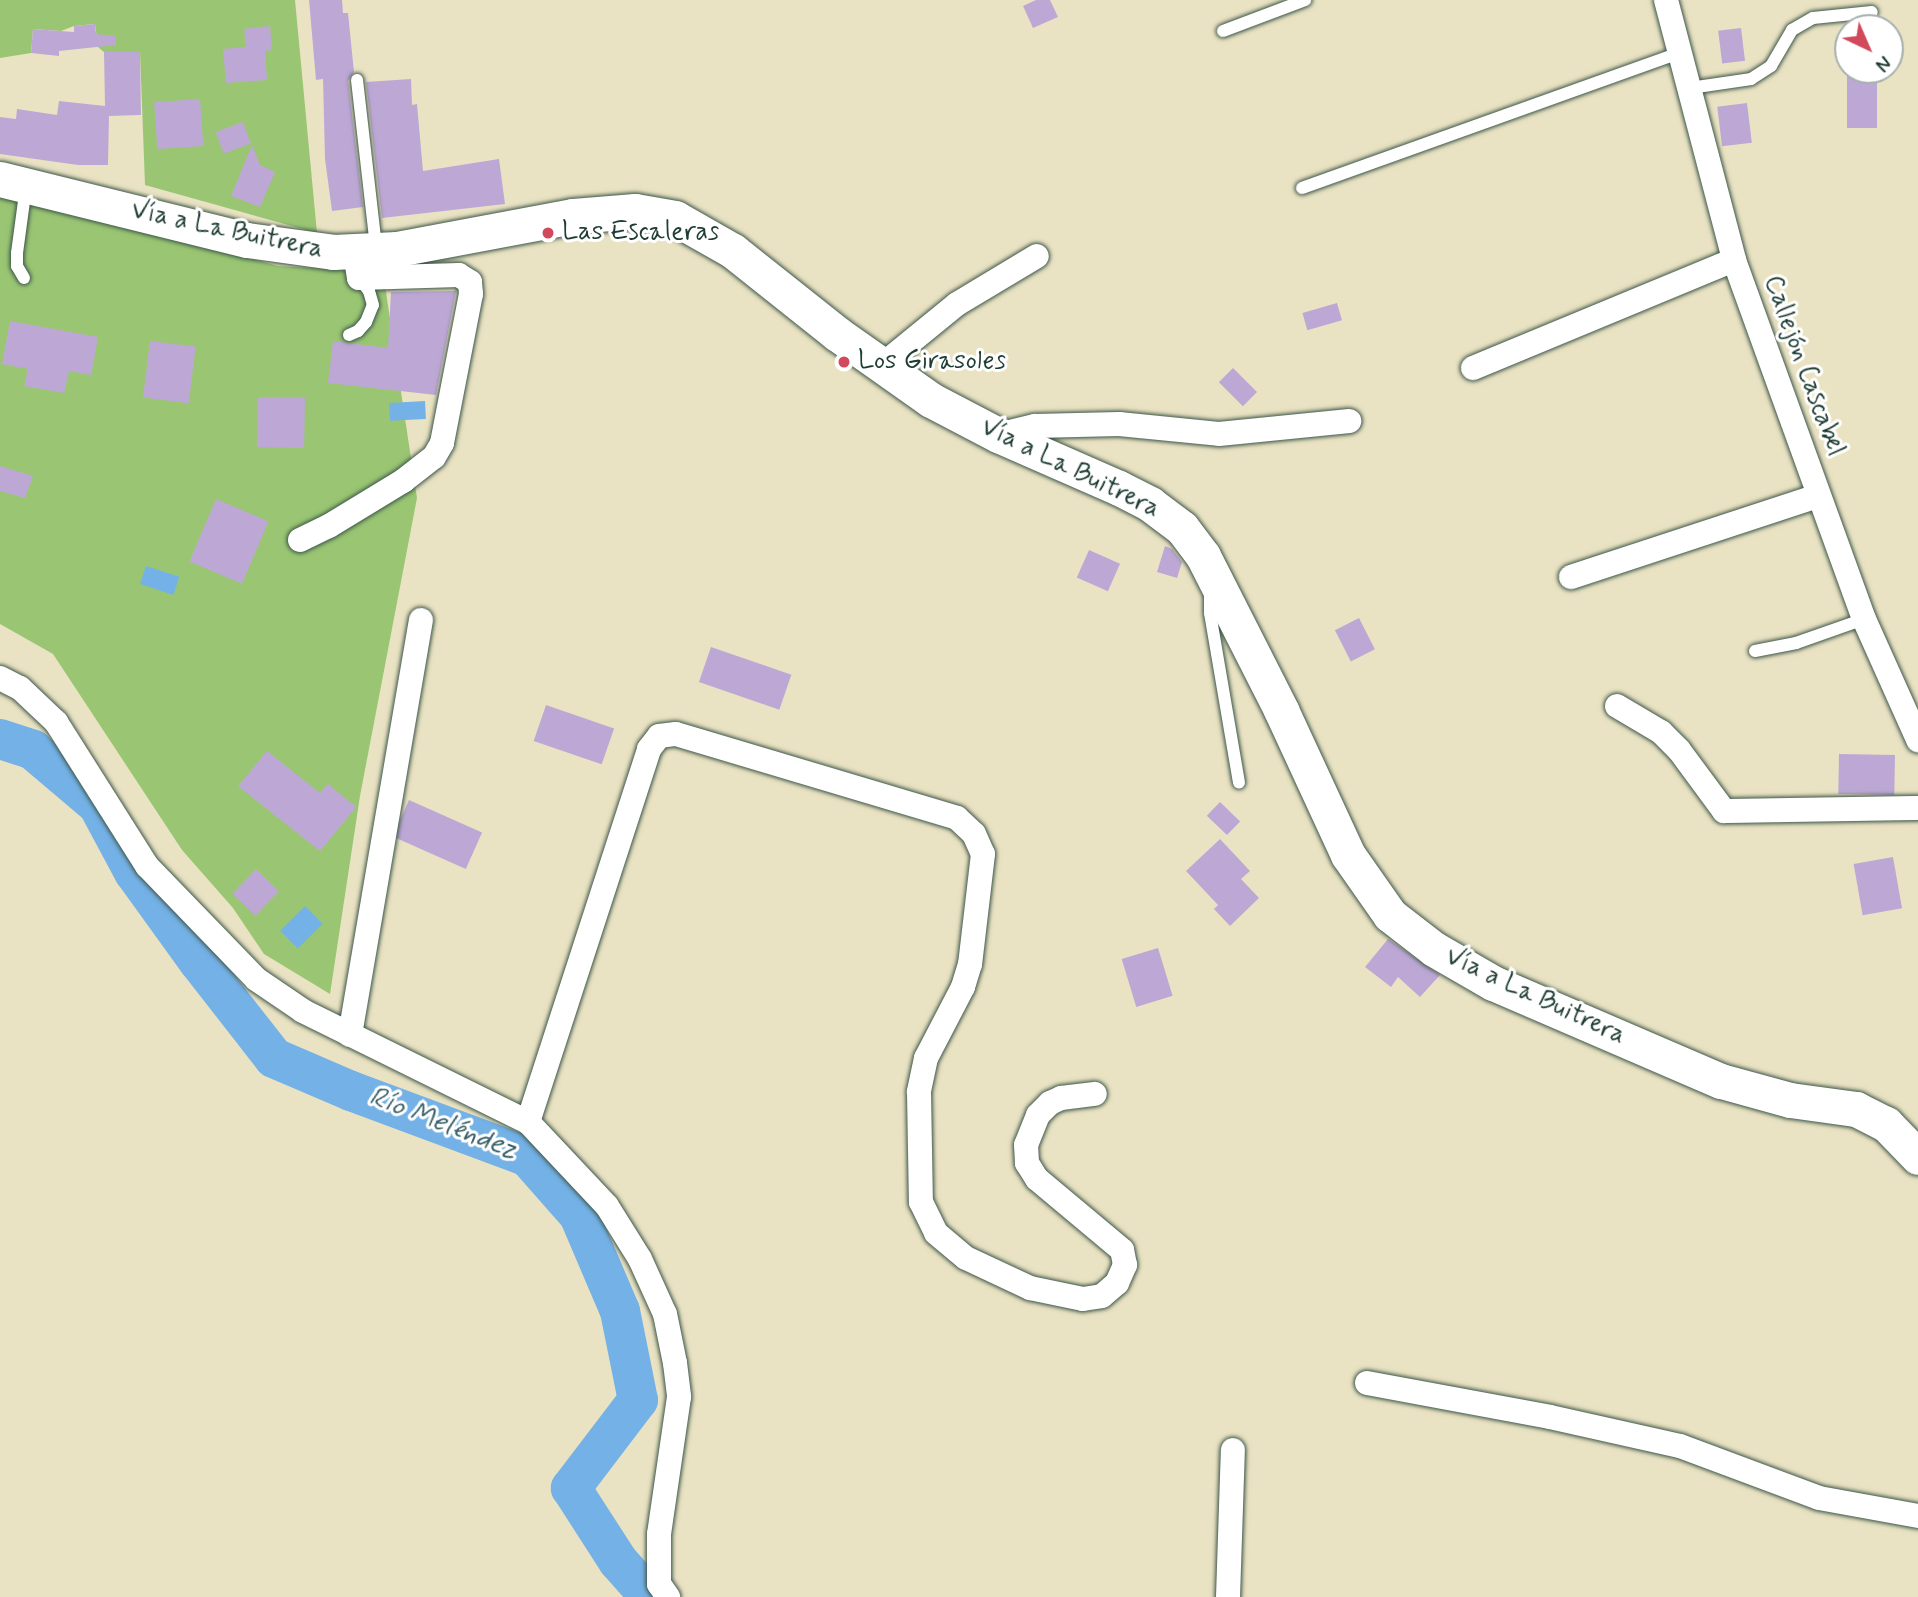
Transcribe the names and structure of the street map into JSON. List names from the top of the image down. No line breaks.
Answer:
{"streets":{"street":["Vía a La Buitrera","Callejón Cascabel"]},"water":["Río Meléndez"],"places":["Las Escaleras","Los Girasoles"],"north":"bottom right"}
